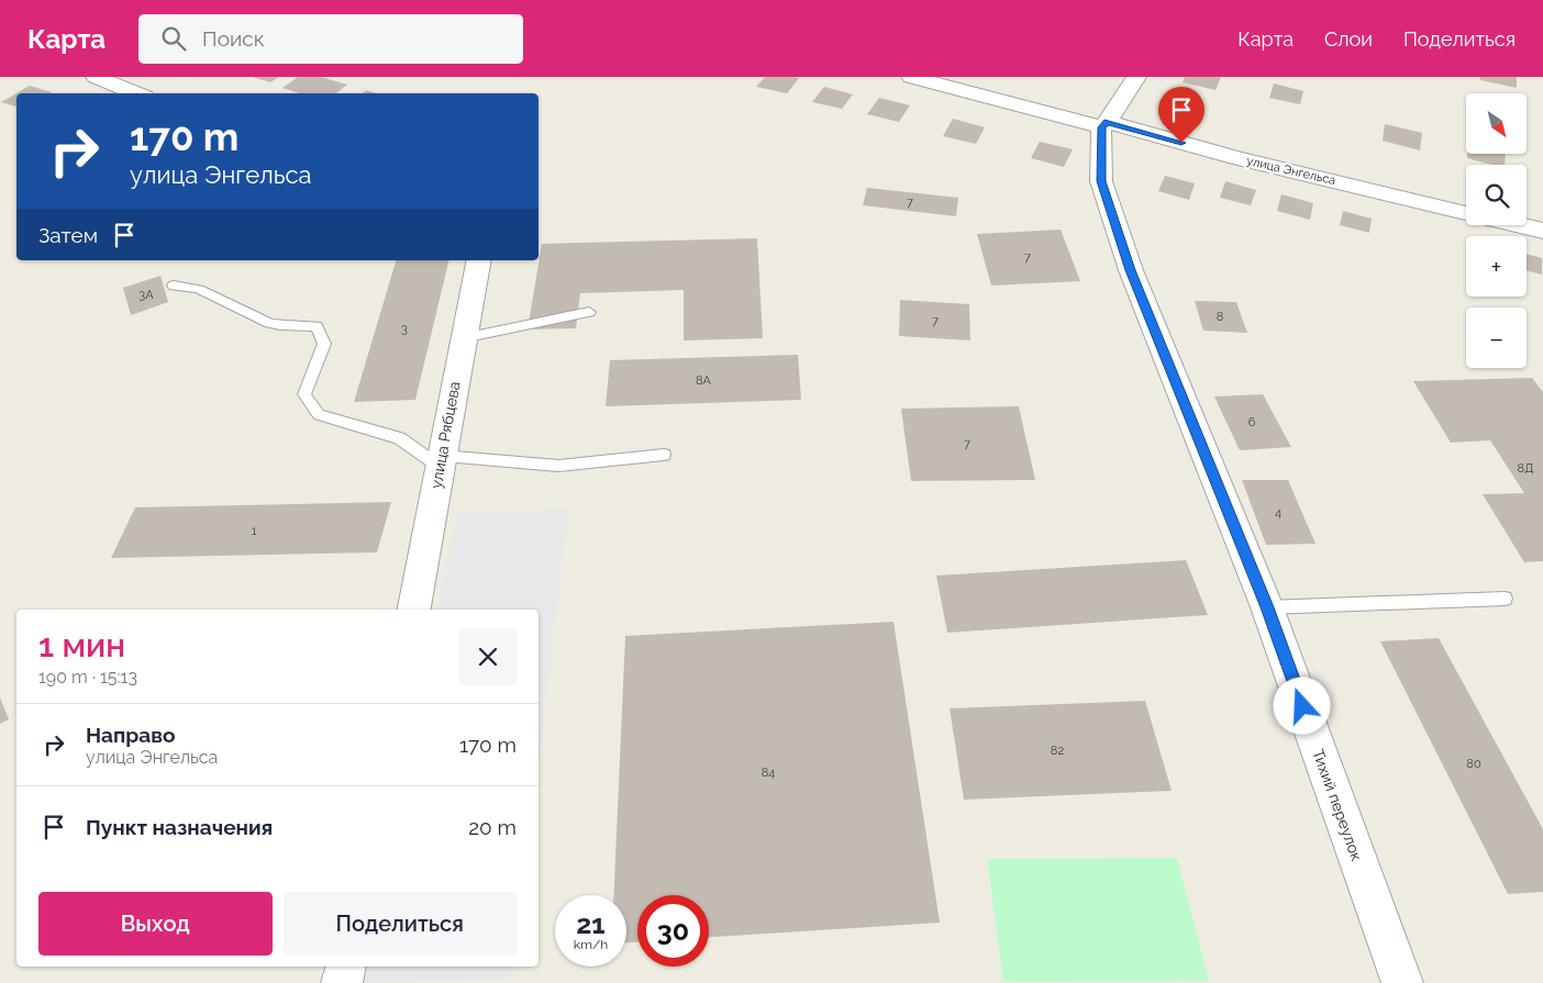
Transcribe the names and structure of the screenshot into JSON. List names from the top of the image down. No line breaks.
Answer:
{"streets":{"street":["улица Энгельса","улица Рябцева","Тихий переулок"]},"crossings":[["улица Энгельса","Тихий переулок"]],"house_numbers":["7","7","3А","8","7","3","8А","6","7","8Д","4","1","82","80","84"],"north":"bottom right","page":{"header":"Карта","search":"Поиск","nav":["Карта","Слои","Поделиться"],"map_buttons":["+","−"],"turn":["170 m","улица Энгельса"],"then":"Затем","heading":["1 мин","190 m · 15:13"],"list":[{"name":"Направо","note":"улица Энгельса","value":"170 m"},{"name":"Пункт назначения","value":"20 m"}],"buttons":["Выход","Поделиться"],"speed":"21 km/h","limit":"30"}}
